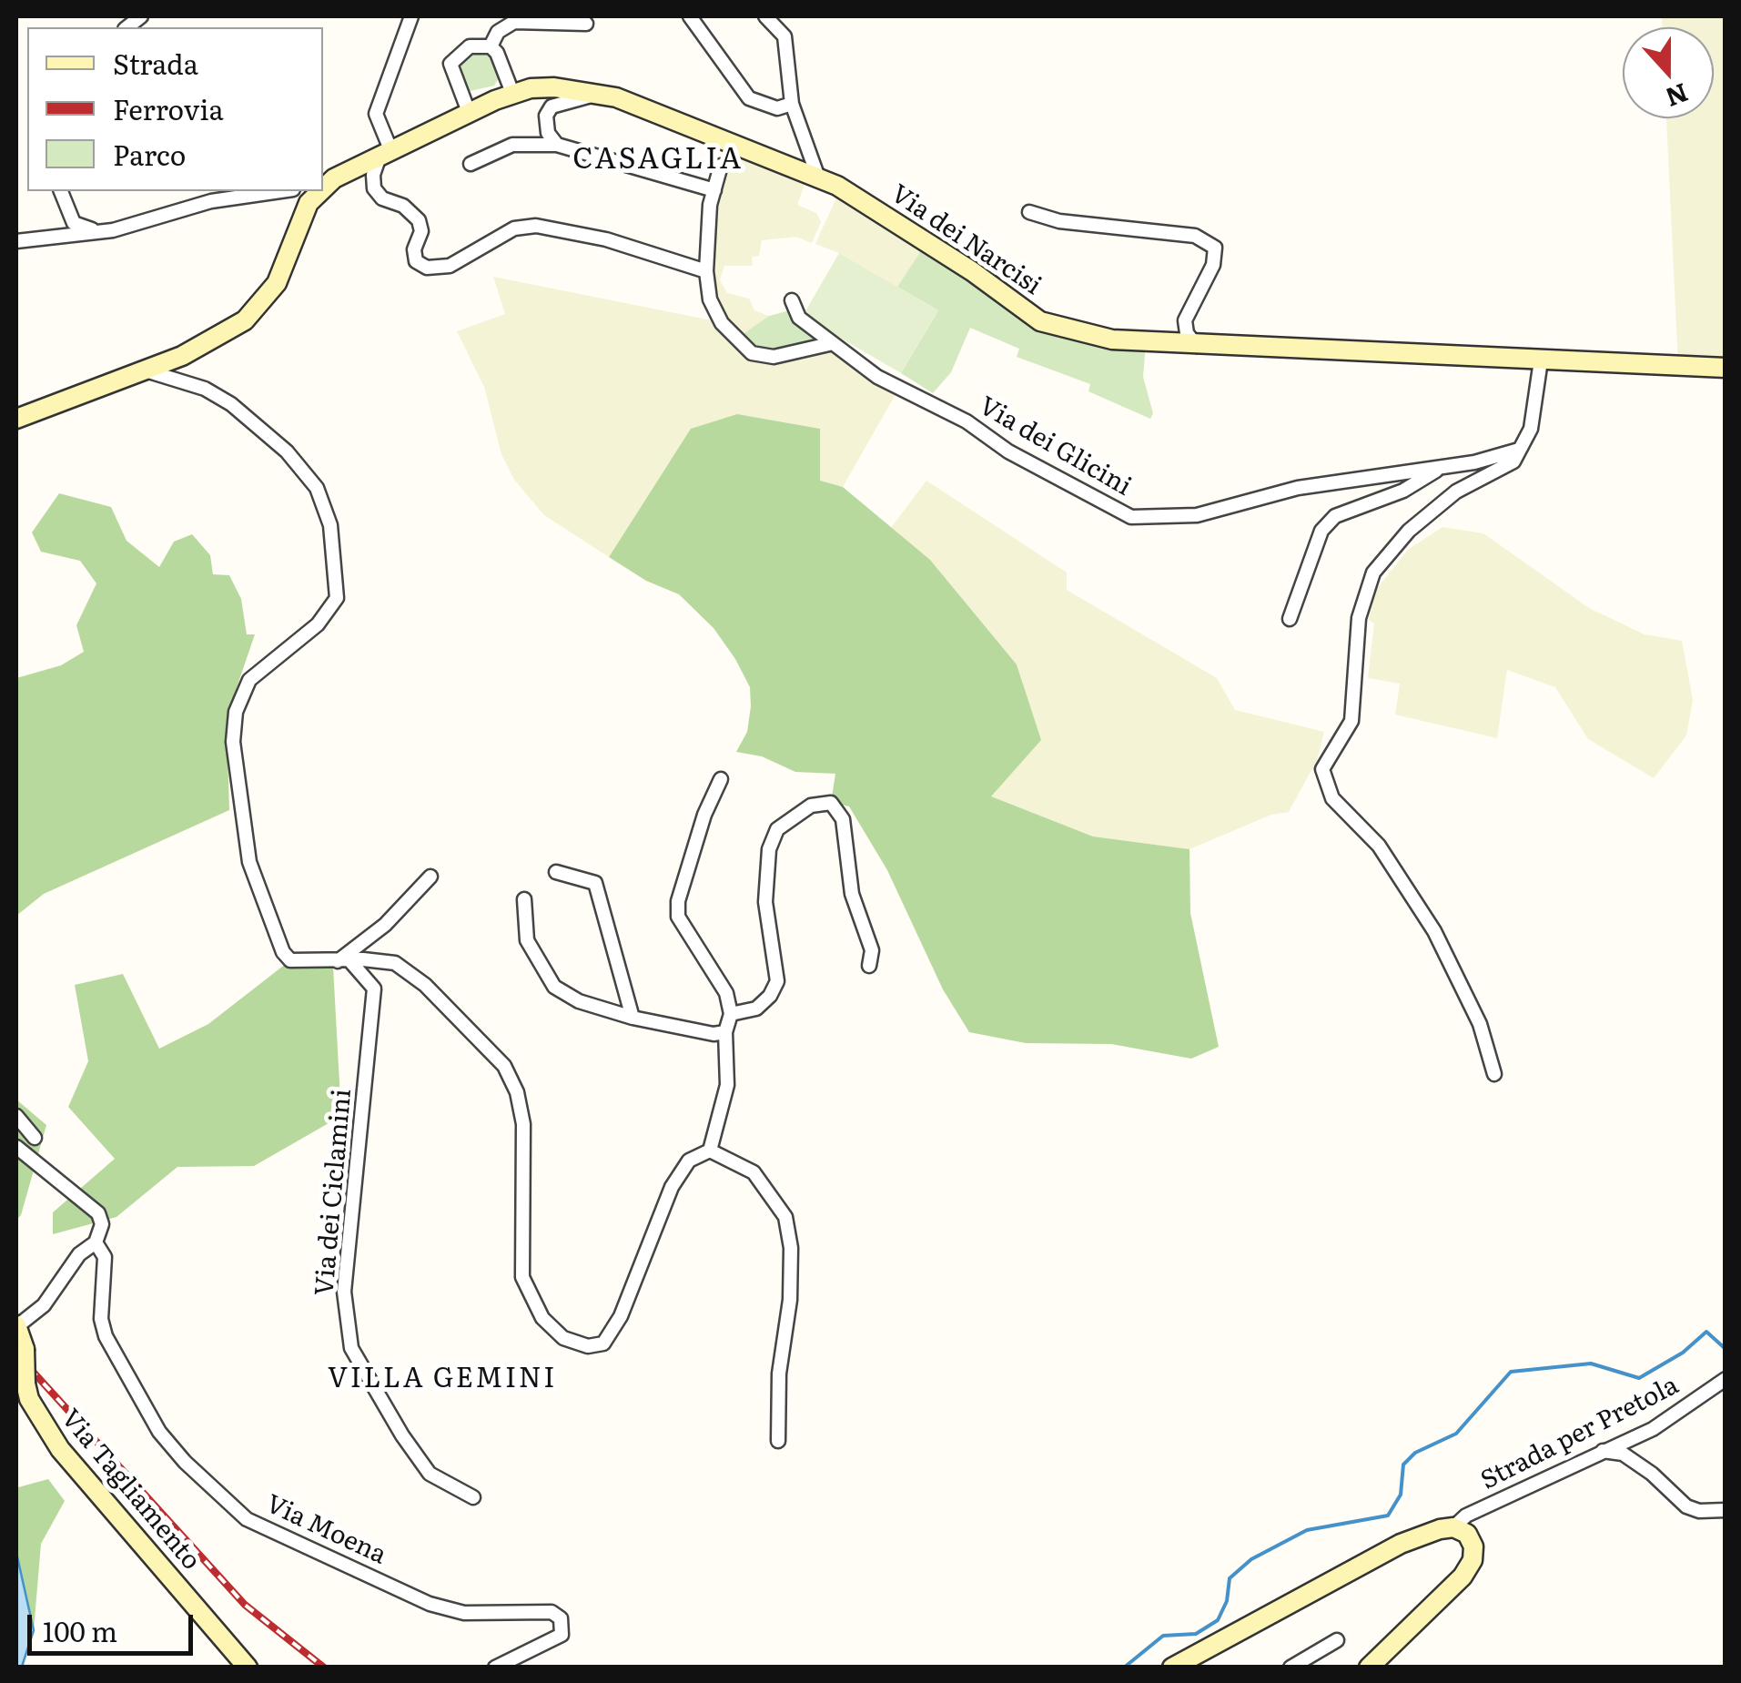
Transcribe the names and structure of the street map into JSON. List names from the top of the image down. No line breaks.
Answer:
{"streets":{"street":["Via dei Narcisi","Via dei Glicini","Via dei Ciclamini","Strada per Pretola","Via Tagliamento","Via Moena"]},"districts":["CASAGLIA","VILLA GEMINI"],"legend":["Strada","Ferrovia","Parco"],"scale_bar":"100 m","north":"bottom"}
